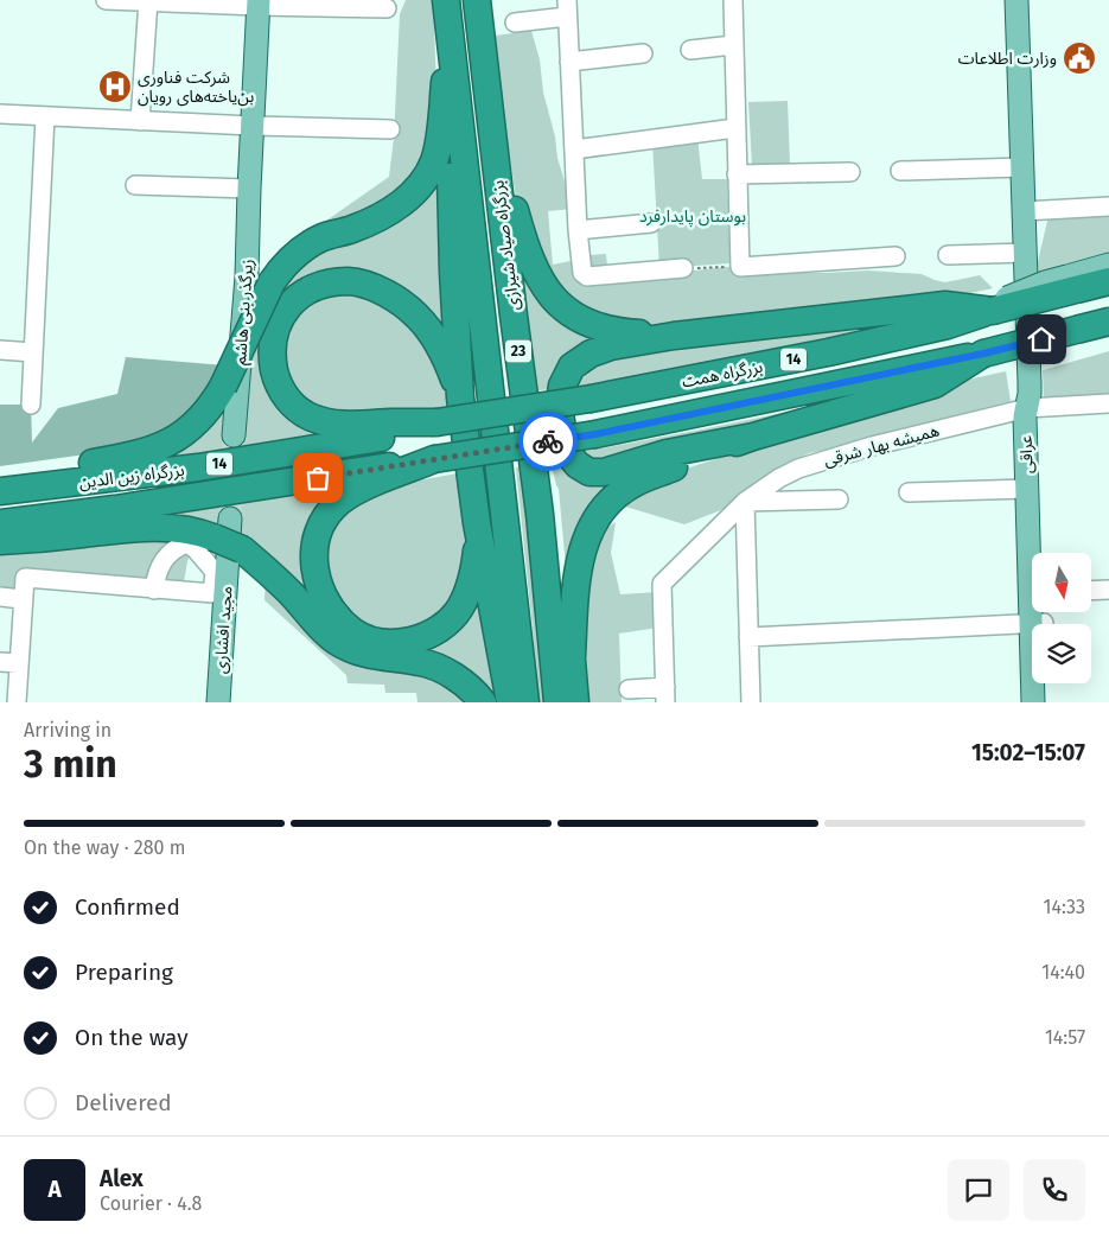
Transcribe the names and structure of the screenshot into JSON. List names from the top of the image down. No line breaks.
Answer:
{"streets":{"highway":["بزرگراه صیاد شیرازی","23","14","بزرگراه همت","بزرگراه زین الدین"],"main road":["زیرگذر بنی هاشم","عراقی","مجید افشاری"],"street":["همیشه بهار شرقی"]},"crossings":[["بزرگراه همت","بزرگراه زین الدین"],["همیشه بهار شرقی","عراقی"]],"parks":["بوستان پایدارفرد"],"places":{"public building":["وزارت اطلاعات"],"hospital":["شرکت فناوری بن‌یاخته‌های رویان"]},"north":"bottom","page":{"heading":["3 min","Arriving in","15:02–15:07"],"panel":["Alex","Courier · 4.8"],"bar":"On the way · 280 m","list":[["Confirmed","14:33"],["Preparing","14:40"],["On the way","14:57"],"Delivered"],"round":"A"}}
